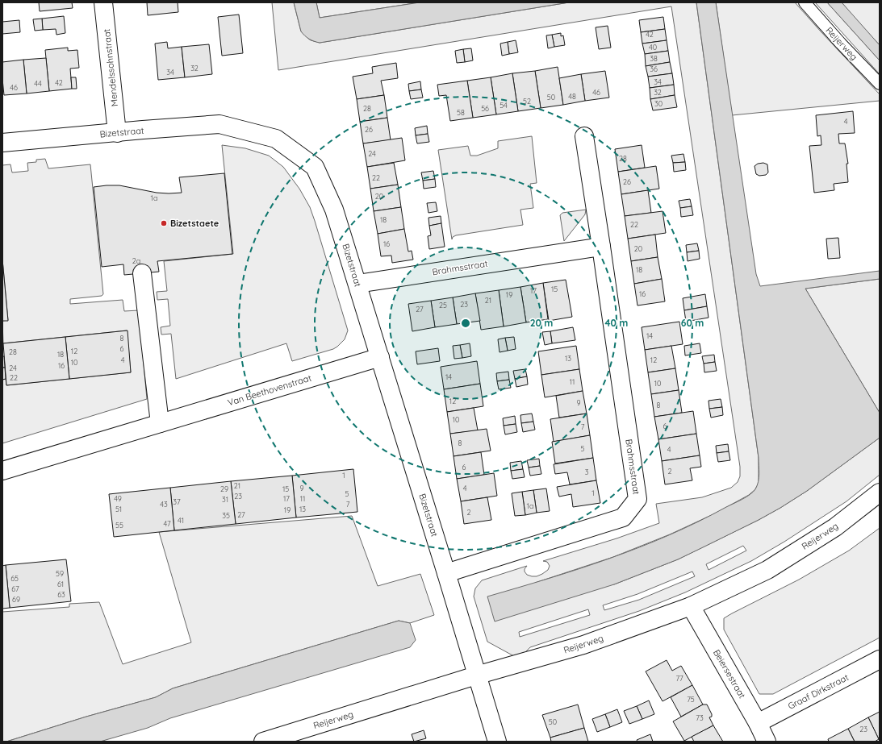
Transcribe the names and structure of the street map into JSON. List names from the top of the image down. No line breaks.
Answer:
{"streets":{"street":["Reijerweg","Mendelssohnstraat","Bizetstraat","Brahmsstraat","Van Beethovenstraat","Beiersestraat","Graaf Dirkstraat"]},"crossings":[["Reijerweg","Bizetstraat"],["Reijerweg","Beiersestraat"],["Mendelssohnstraat","Bizetstraat"],["Bizetstraat","Brahmsstraat"],["Bizetstraat","Van Beethovenstraat"],["Beiersestraat","Graaf Dirkstraat"]],"places":["Bizetstaete"],"house_numbers":["42","40","38","32","36","34","34","42","44","46","46","32","48","50","52","30","54","28","56","58","4","26","24","28","22","26","20","1a","18","22","16","20","2a","18","15","17","16","19","21","23","25","27","14","8","6","12","28","18","13","4","12","10","16","24","14","22","11","10","12","9","8","10","6","7","8","5","4","6","2","3","1","21","9","4","29","15","1","5","23","49","17","11","31","37","43","7","1a","51","13","19","2","27","35","41","47","55","59","65","61","67","63","69","77","75","73","50","23"],"rings":["20 m","40 m","60 m"]}
